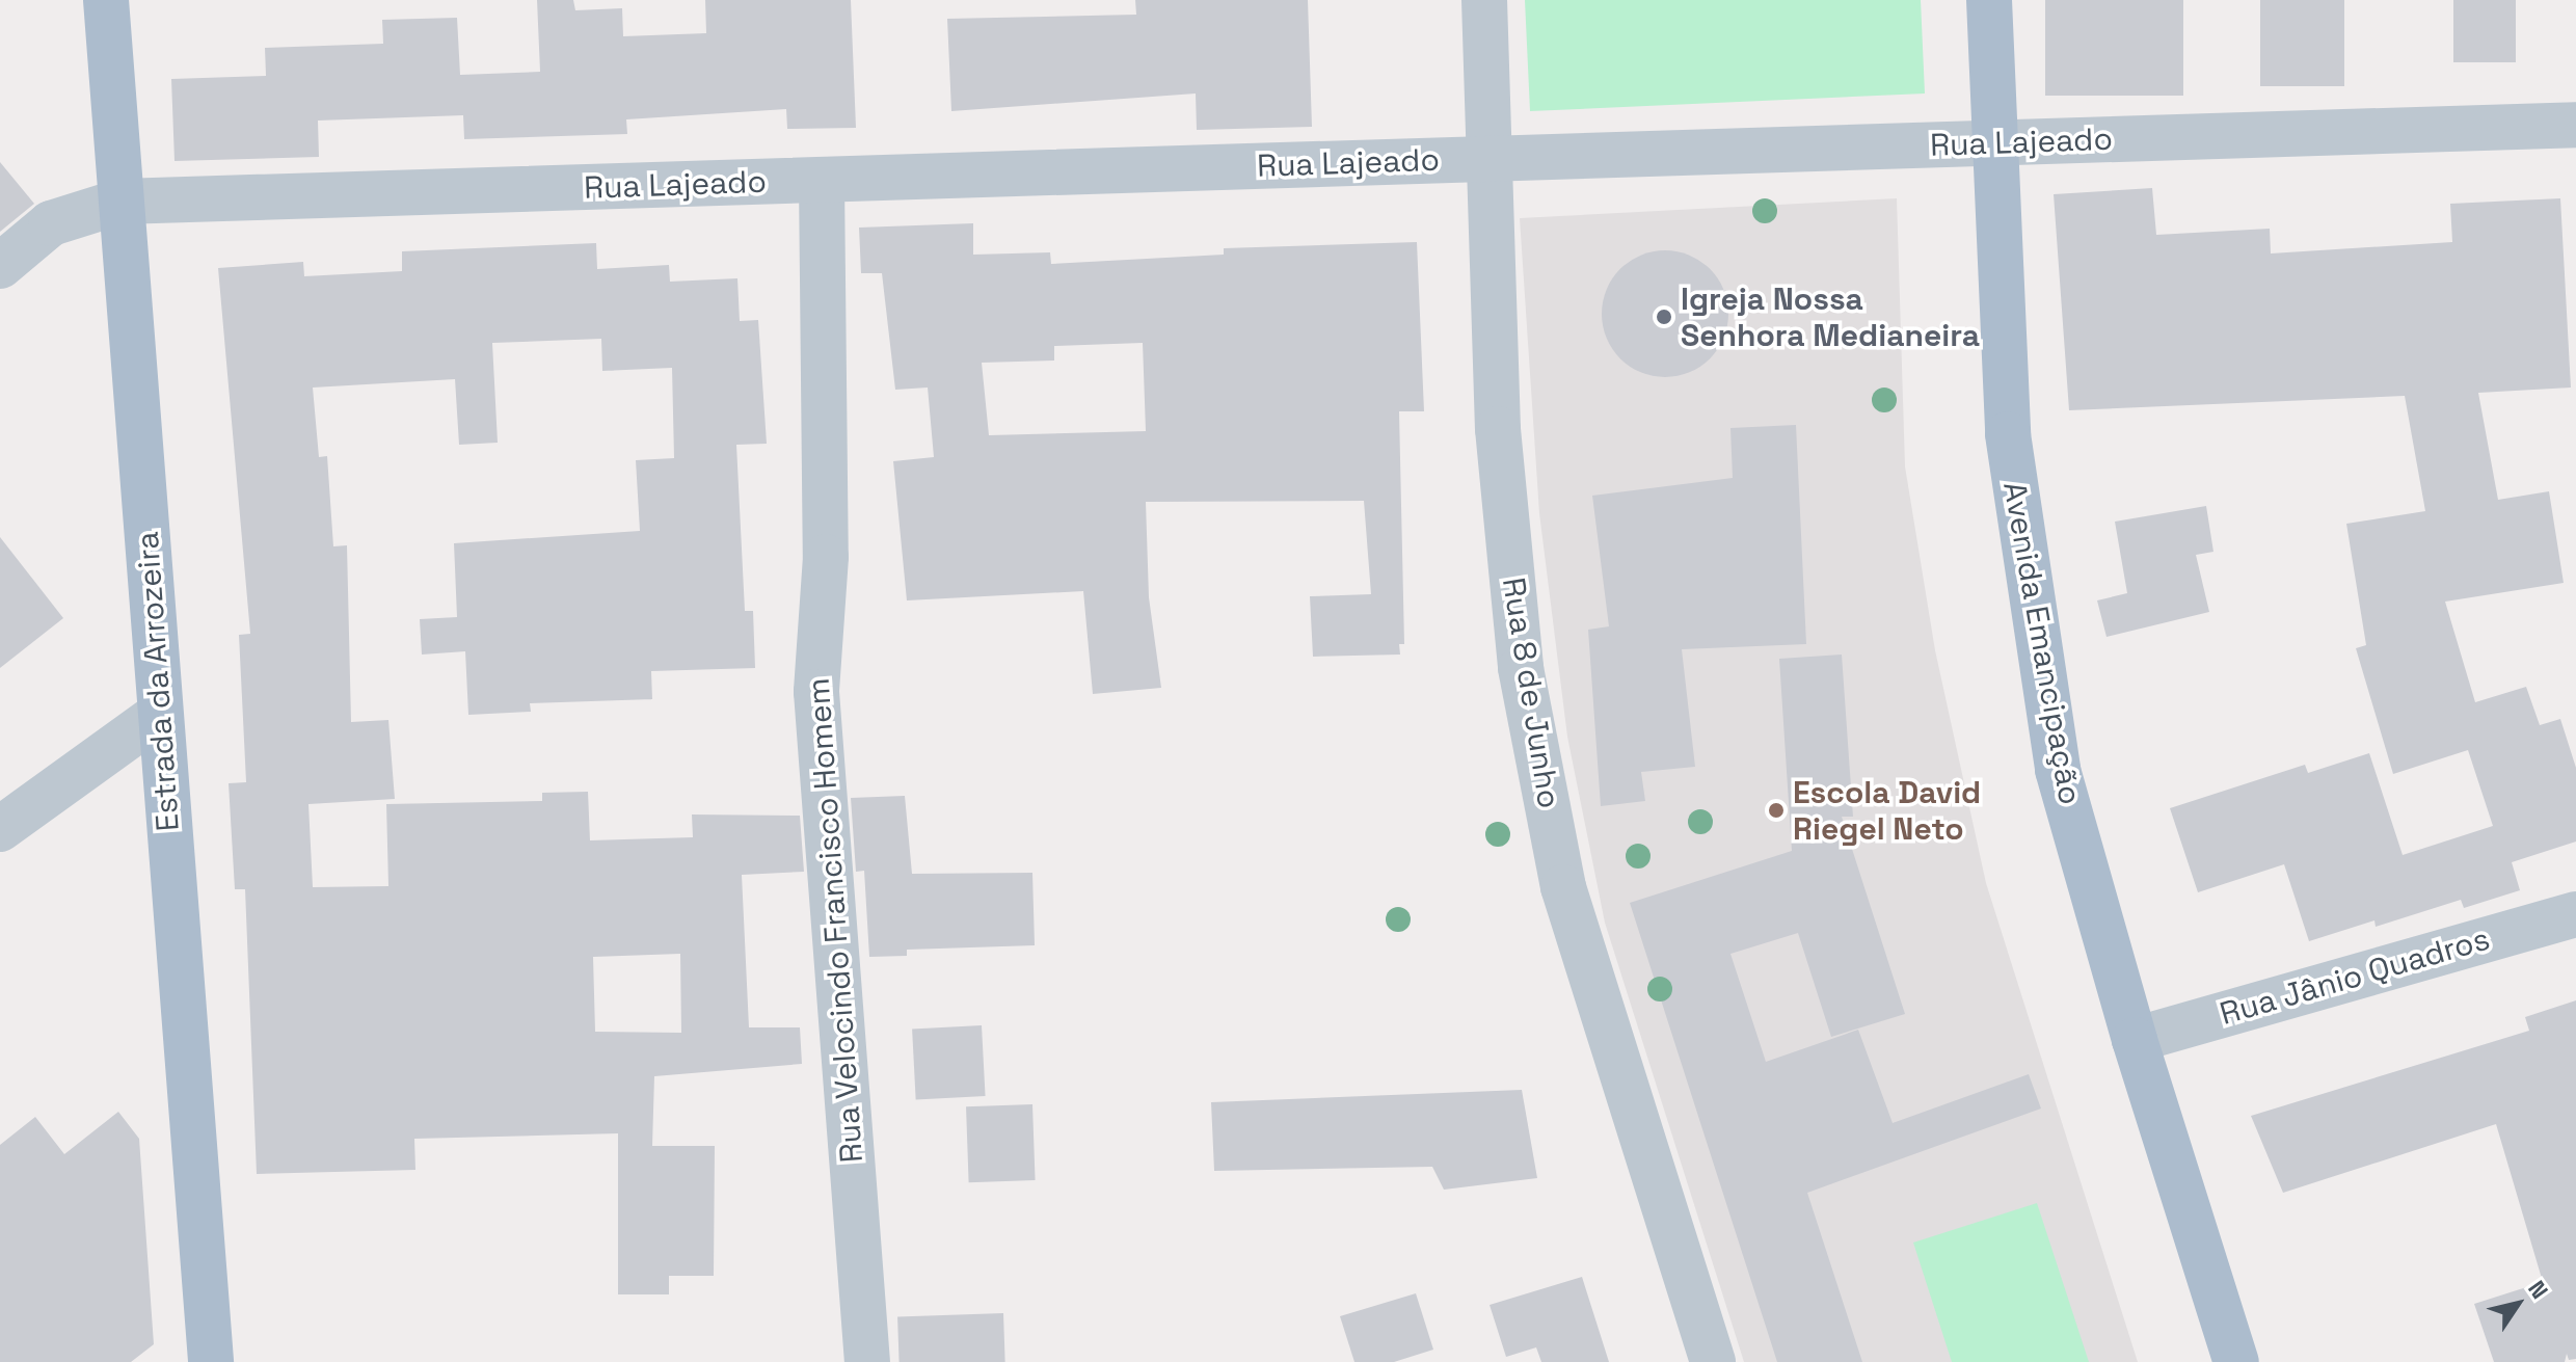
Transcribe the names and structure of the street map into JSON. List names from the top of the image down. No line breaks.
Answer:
{"streets":{"main road":["Avenida Emancipação","Estrada da Arrozeira"],"street":["Rua Lajeado","Rua 8 de Junho","Rua Velocindo Francisco Homem","Rua Jânio Quadros"]},"crossings":[["Rua Lajeado","Avenida Emancipação"],["Rua Lajeado","Estrada da Arrozeira"],["Rua Lajeado","Rua 8 de Junho"],["Rua Lajeado","Rua Velocindo Francisco Homem"],["Avenida Emancipação","Rua Jânio Quadros"]],"places":["Igreja Nossa Senhora Medianeira","Escola David Riegel Neto"],"north":"top right"}
